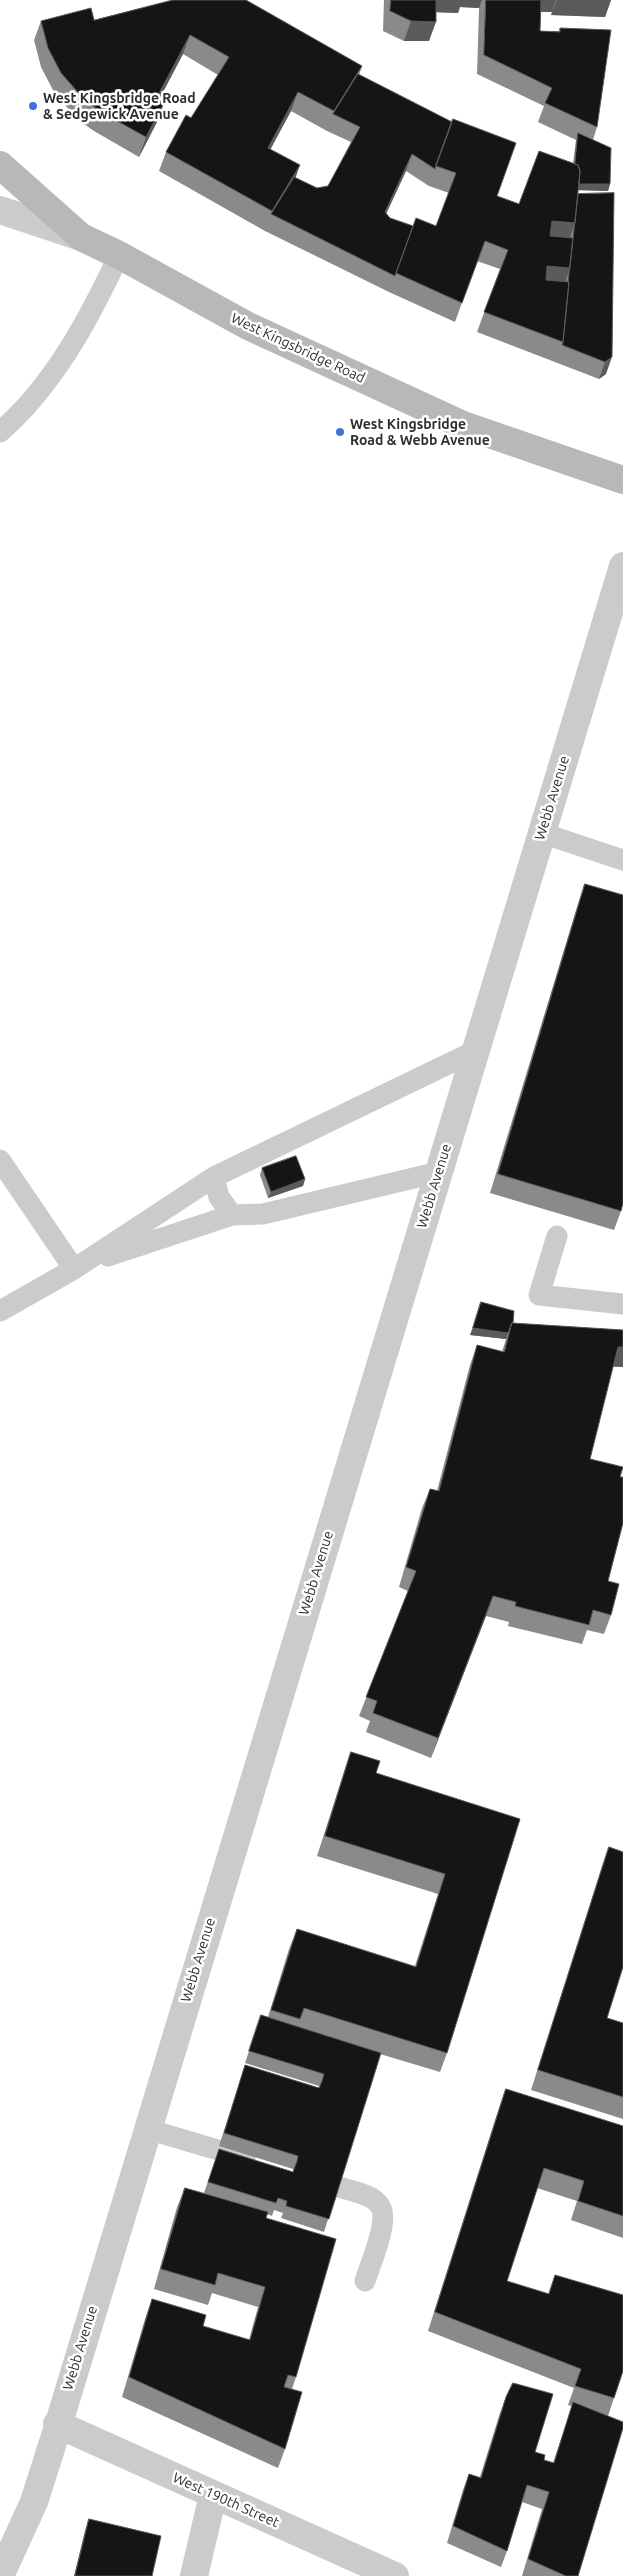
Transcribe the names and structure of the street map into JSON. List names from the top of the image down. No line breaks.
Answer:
{"streets":{"main road":["West Kingsbridge Road"],"street":["Webb Avenue","West 190th Street"]},"crossings":[["Webb Avenue","West 190th Street"]],"places":["West Kingsbridge Road & Sedgewick Avenue","West Kingsbridge Road & Webb Avenue"]}
